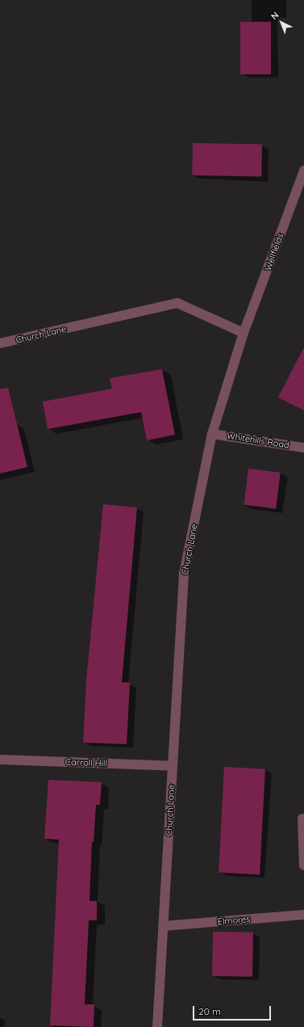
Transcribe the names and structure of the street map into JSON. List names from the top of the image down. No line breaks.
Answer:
{"streets":{"street":["Wellfields","Church Lane","Whitehills Road","Carroll Hill","Elmores"]},"crossings":[["Wellfields","Church Lane"],["Church Lane","Whitehills Road"],["Church Lane","Carroll Hill"],["Church Lane","Elmores"]],"scale_bar":"20 m","north":"top left"}
